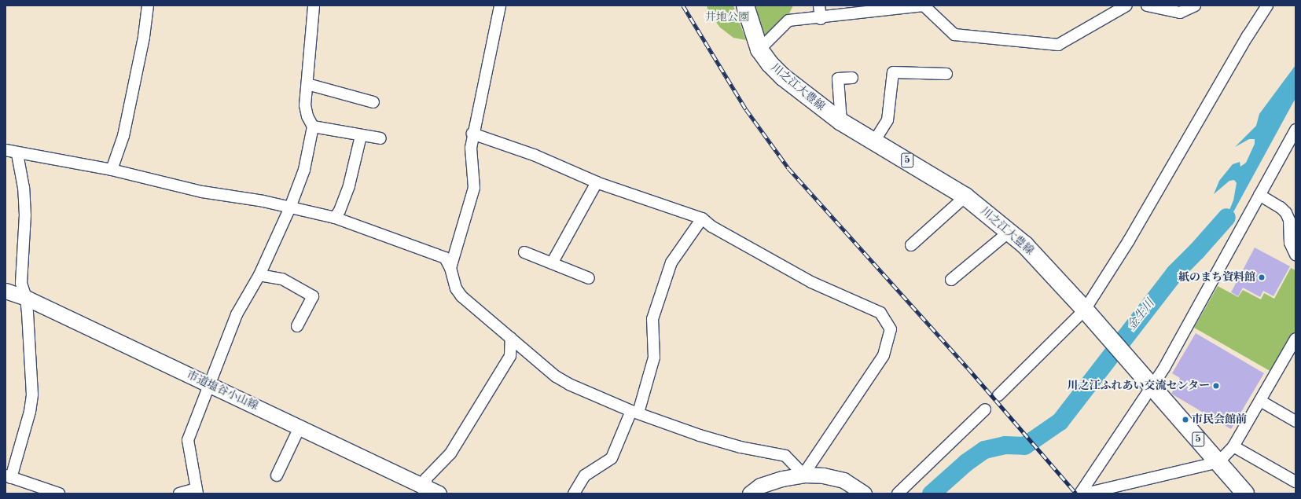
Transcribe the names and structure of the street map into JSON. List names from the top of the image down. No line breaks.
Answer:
{"streets":{"main road":["川之江大豊線","5"],"street":["市道塩谷小山線"]},"water":["金生川"],"parks":["井地公園"],"places":["紙のまち資料館","川之江ふれあい交流センター","市民会館前"]}
